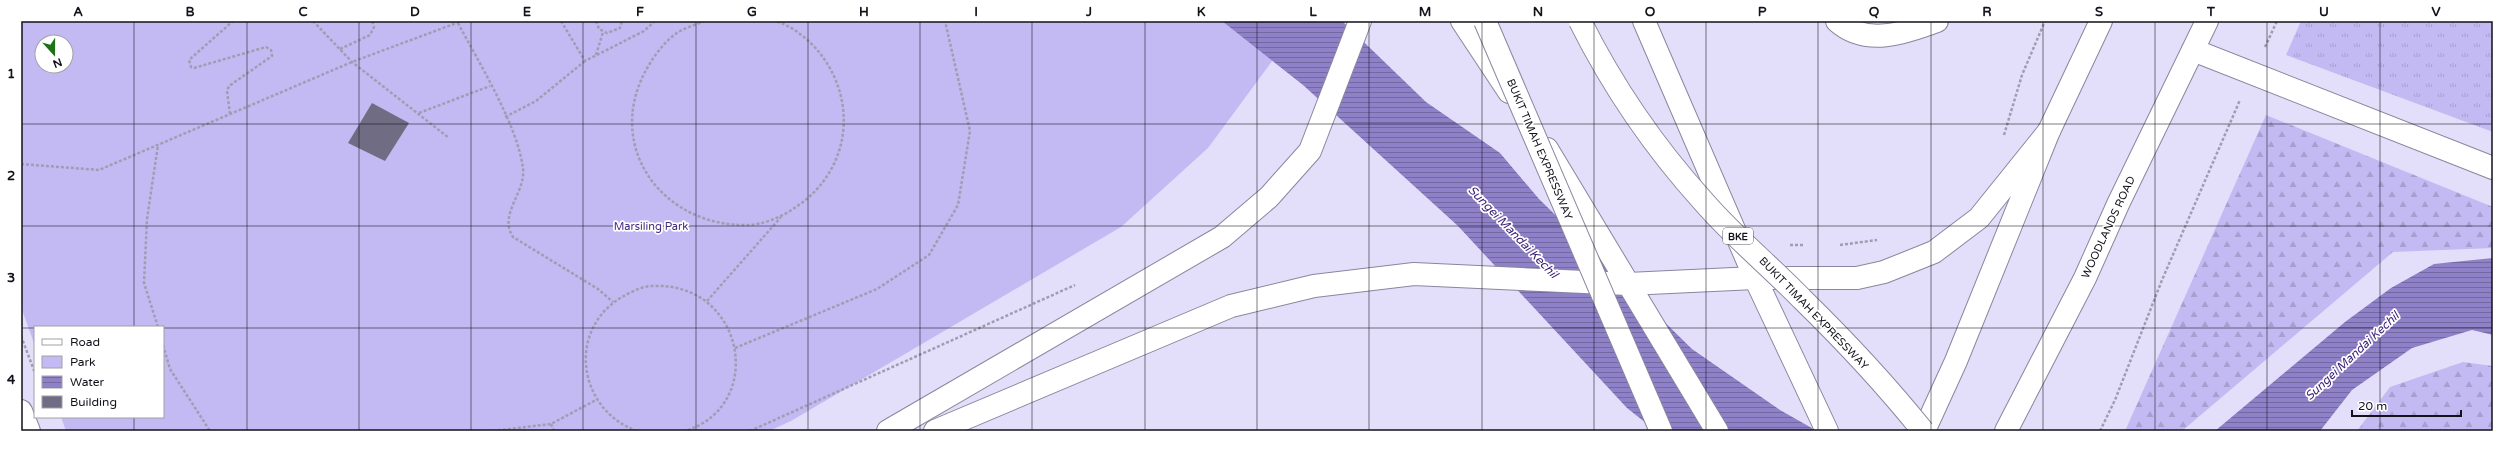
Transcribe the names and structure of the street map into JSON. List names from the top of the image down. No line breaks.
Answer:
{"streets":{"main road":["BUKIT TIMAH EXPRESSWAY","WOODLANDS ROAD","BKE"]},"water":["Sungei Mandai Kechil"],"parks":["Marsiling Park"],"legend":["Road","Park","Water","Building"],"scale_bar":"20 m","north":"bottom","grid":{"columns":["A","B","C","D","E","F","G","H","I","J","K","L","M","N","O","P","Q","R","S","T","U","V"],"rows":["1","2","3","4"]}}
